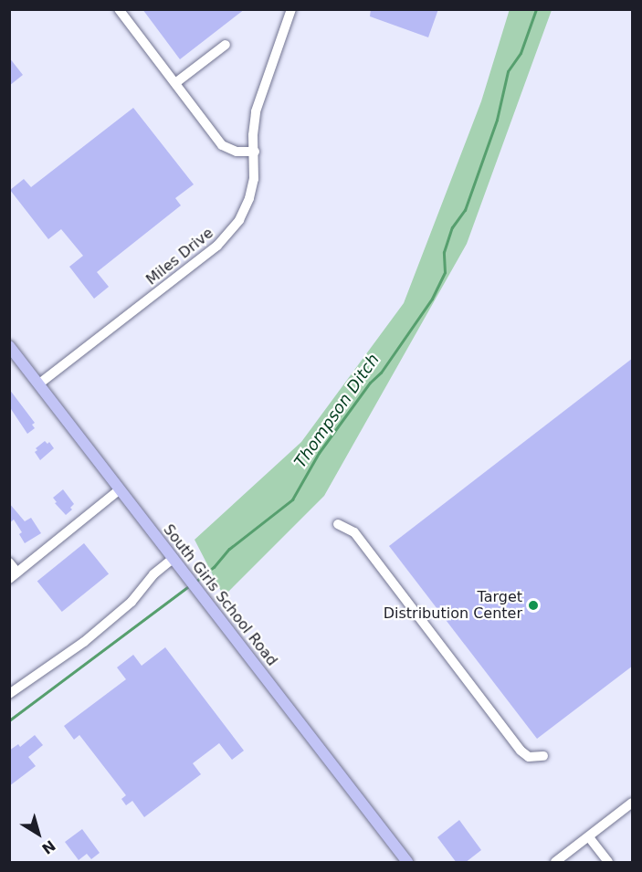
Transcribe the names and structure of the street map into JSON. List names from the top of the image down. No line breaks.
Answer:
{"streets":{"main road":["South Girls School Road"],"street":["Miles Drive"]},"crossings":[["Miles Drive","South Girls School Road"]],"water":["Thompson Ditch"],"places":["Target Distribution Center"],"north":"bottom right"}
